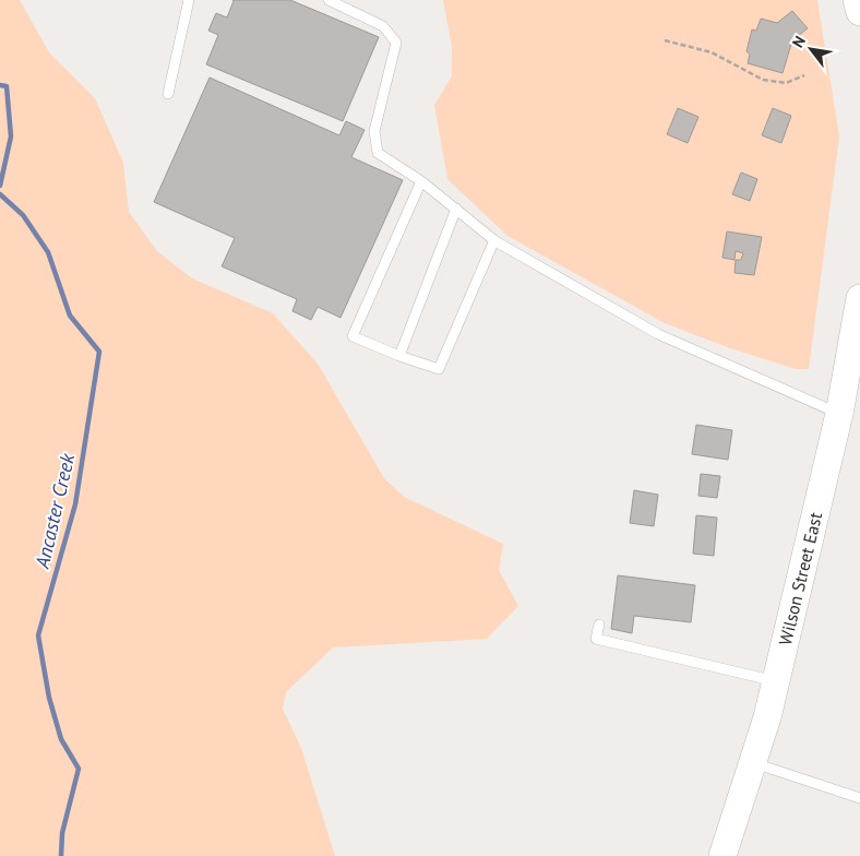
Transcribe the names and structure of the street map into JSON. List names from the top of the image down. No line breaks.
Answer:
{"streets":{"main road":["Wilson Street East"]},"water":["Ancaster Creek"],"north":"top left"}
